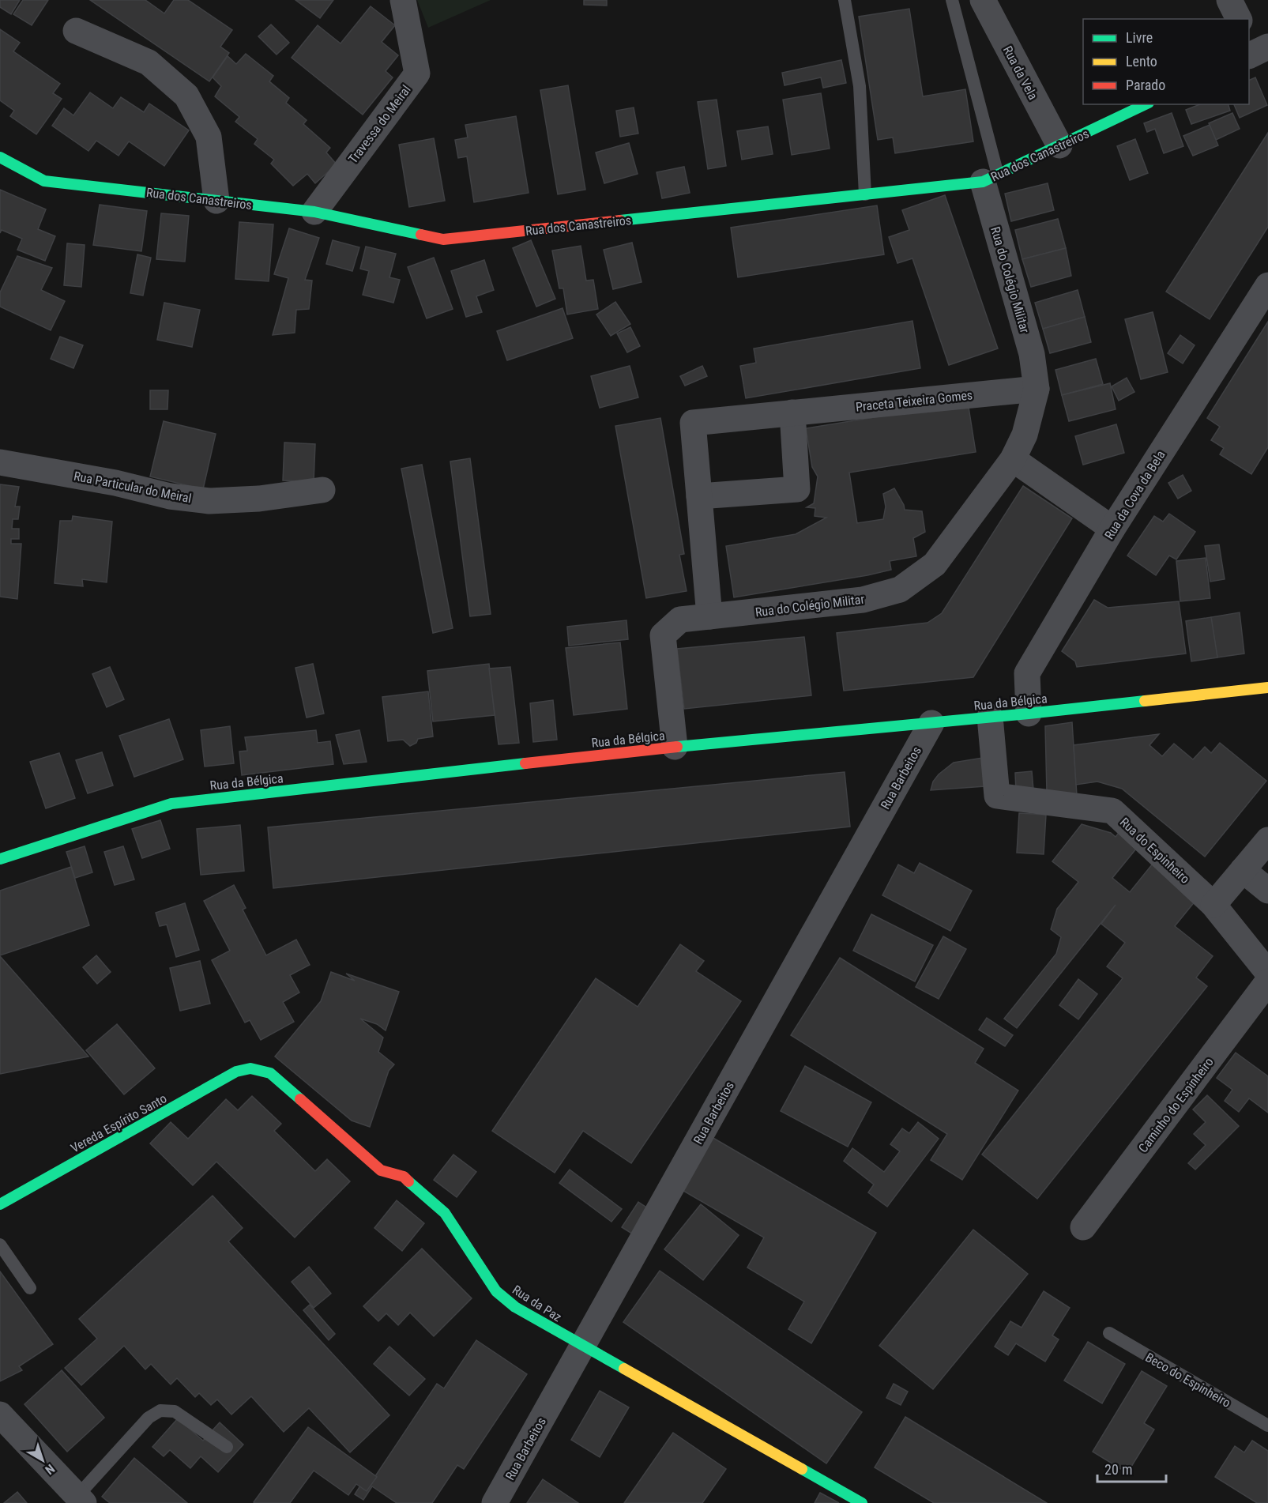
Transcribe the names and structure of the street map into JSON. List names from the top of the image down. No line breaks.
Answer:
{"streets":{"street":["Rua da Vela","Travessa do Meiral","Rua dos Canastreiros","Rua do Colégio Militar","Praceta Teixeira Gomes","Rua Particular do Meiral","Rua da Cova da Bela","Rua da Bélgica","Rua Barbeitos","Rua do Espinheiro","Caminho do Espinheiro","Vereda Espírito Santo","Rua da Paz"],"lane":["Beco do Espinheiro"]},"crossings":[["Rua da Vela","Rua dos Canastreiros"],["Travessa do Meiral","Rua dos Canastreiros"],["Rua dos Canastreiros","Rua do Colégio Militar"],["Rua do Colégio Militar","Praceta Teixeira Gomes"],["Rua do Colégio Militar","Rua da Bélgica"],["Rua da Cova da Bela","Rua da Bélgica"],["Rua da Bélgica","Rua Barbeitos"],["Rua da Bélgica","Rua do Espinheiro"],["Rua Barbeitos","Rua da Paz"],["Vereda Espírito Santo","Rua da Paz"]],"legend":["Livre","Lento","Parado"],"scale_bar":"20 m","north":"bottom right"}
